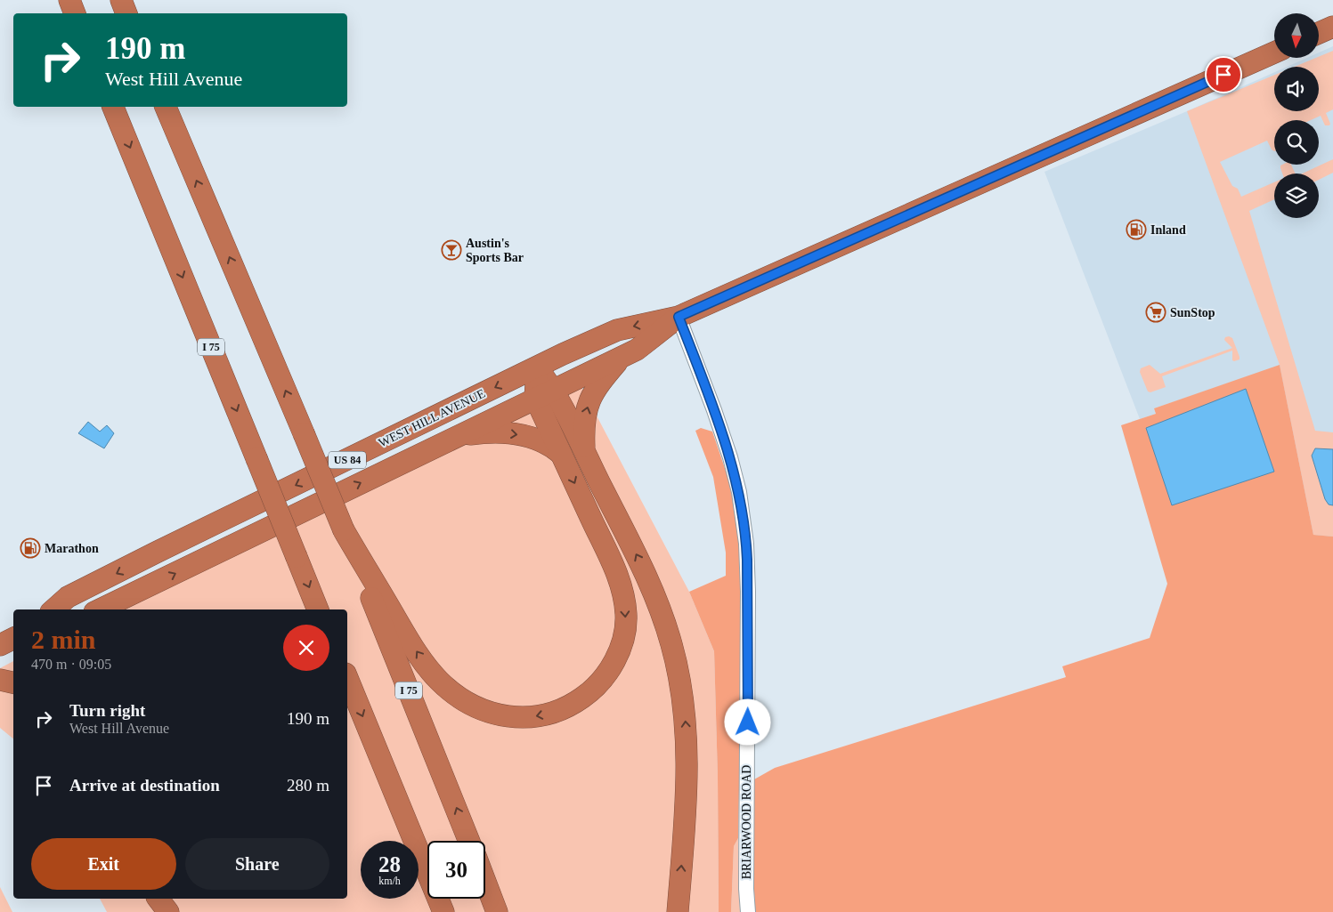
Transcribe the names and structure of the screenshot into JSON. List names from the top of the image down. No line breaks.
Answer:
{"streets":{"highway":["I 75","WEST HILL AVENUE","US 84"],"street":["BRIARWOOD ROAD"]},"crossings":[["WEST HILL AVENUE","BRIARWOOD ROAD"]],"places":{"fuel station":["Inland","Marathon"],"bar":["Austin's Sports Bar"],"supermarket":["SunStop"]},"north":"bottom","page":{"turn":["190 m","West Hill Avenue"],"heading":["2 min","470 m · 09:05"],"list":[{"name":"Turn right","note":"West Hill Avenue","value":"190 m"},{"name":"Arrive at destination","value":"280 m"}],"buttons":["Exit","Share"],"speed":"28 km/h","limit":"30"}}
